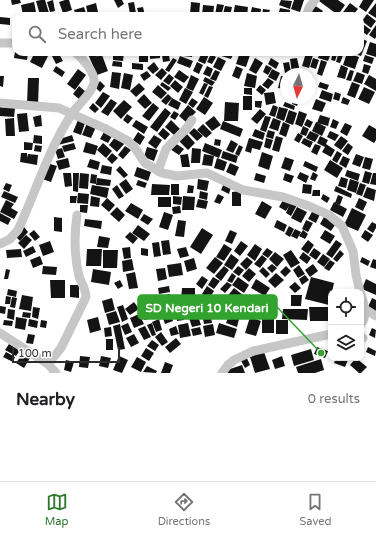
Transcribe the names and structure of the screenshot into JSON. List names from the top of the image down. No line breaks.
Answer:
{"places":["SD Negeri 10 Kendari"],"scale_bar":"100 m","north":"bottom","page":{"search":"Search here","scale":"100 m","heading":["Nearby","0 results"],"nav":["Map","Directions","Saved"]}}
